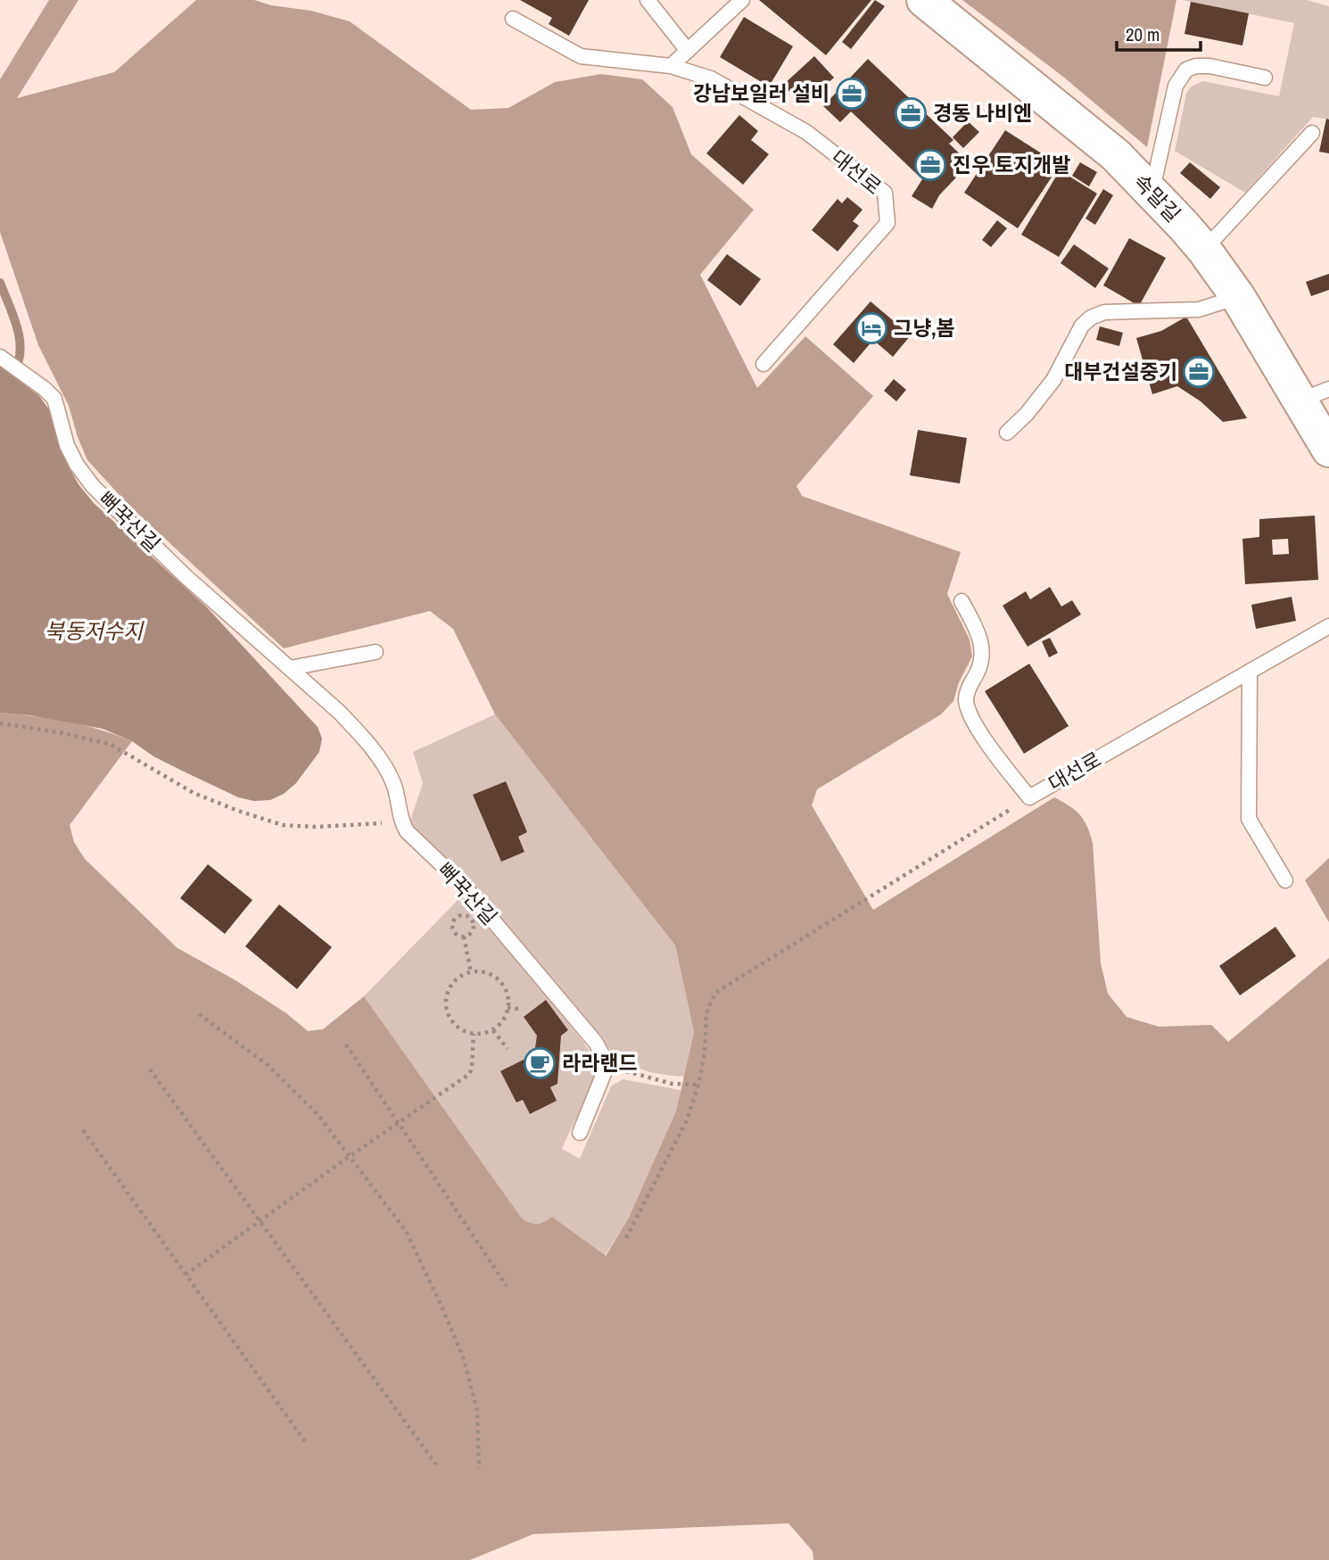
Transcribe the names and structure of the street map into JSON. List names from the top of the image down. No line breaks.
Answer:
{"streets":{"street":["속말길"],"lane":["대선로","뻐꾹산길"]},"water":["북동저수지"],"places":{"office":["강남보일러 설비","경동 나비엔","진우 토지개발","대부건설중기"],"hotel":["그냥,봄"],"cafe":["라라랜드"]},"scale_bar":"20 m"}
